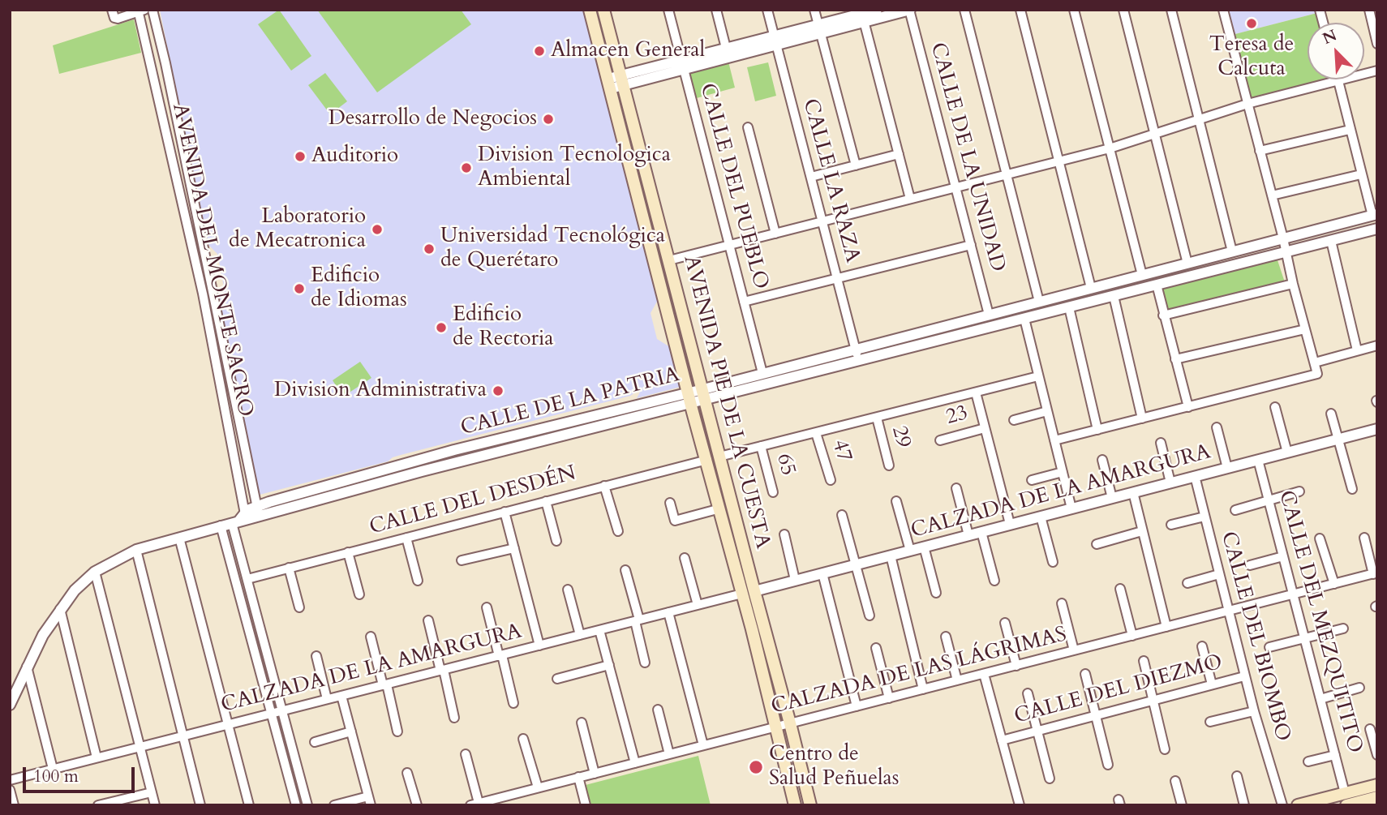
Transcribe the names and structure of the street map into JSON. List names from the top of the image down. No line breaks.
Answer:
{"streets":{"main road":["AVENIDA PIE DE LA CUESTA"],"street":["CALLE DE LA UNIDAD","CALLE LA RAZA","CALLE DEL PUEBLO","AVENIDA DEL MONTE SACRO","CALLE DE LA PATRIA","23","29","47","65","CALZADA DE LA AMARGURA","CALLE DEL DESDÉN","CALLE DEL MEZQUITITO","CALLE DEL BIOMBO","CALZADA DE LAS LÁGRIMAS","CALLE DEL DIEZMO"]},"crossings":[["CALLE DE LA UNIDAD","CALLE DE LA PATRIA"],["CALLE LA RAZA","CALLE DE LA PATRIA"],["CALLE DEL PUEBLO","CALLE DE LA PATRIA"],["AVENIDA DEL MONTE SACRO","CALLE DE LA PATRIA"],["AVENIDA DEL MONTE SACRO","CALZADA DE LA AMARGURA"],["AVENIDA DEL MONTE SACRO","CALLE DEL DESDÉN"],["CALLE DE LA PATRIA","AVENIDA PIE DE LA CUESTA"],["AVENIDA PIE DE LA CUESTA","CALZADA DE LA AMARGURA"],["AVENIDA PIE DE LA CUESTA","CALLE DEL DESDÉN"],["AVENIDA PIE DE LA CUESTA","CALZADA DE LAS LÁGRIMAS"],["CALZADA DE LA AMARGURA","CALLE DEL MEZQUITITO"],["CALZADA DE LA AMARGURA","CALLE DEL BIOMBO"],["CALLE DEL MEZQUITITO","CALZADA DE LAS LÁGRIMAS"],["CALLE DEL BIOMBO","CALZADA DE LAS LÁGRIMAS"],["CALLE DEL BIOMBO","CALLE DEL DIEZMO"]],"places":["Teresa de Calcuta","Almacen General","Desarrollo de Negocios","Auditorio","Division Tecnologica Ambiental","Laboratorio de Mecatronica","Universidad Tecnológica de Querétaro","Edificio de Idiomas","Edificio de Rectoria","Division Administrativa","Centro de Salud Peñuelas"],"scale_bar":"100 m","north":"top left"}
